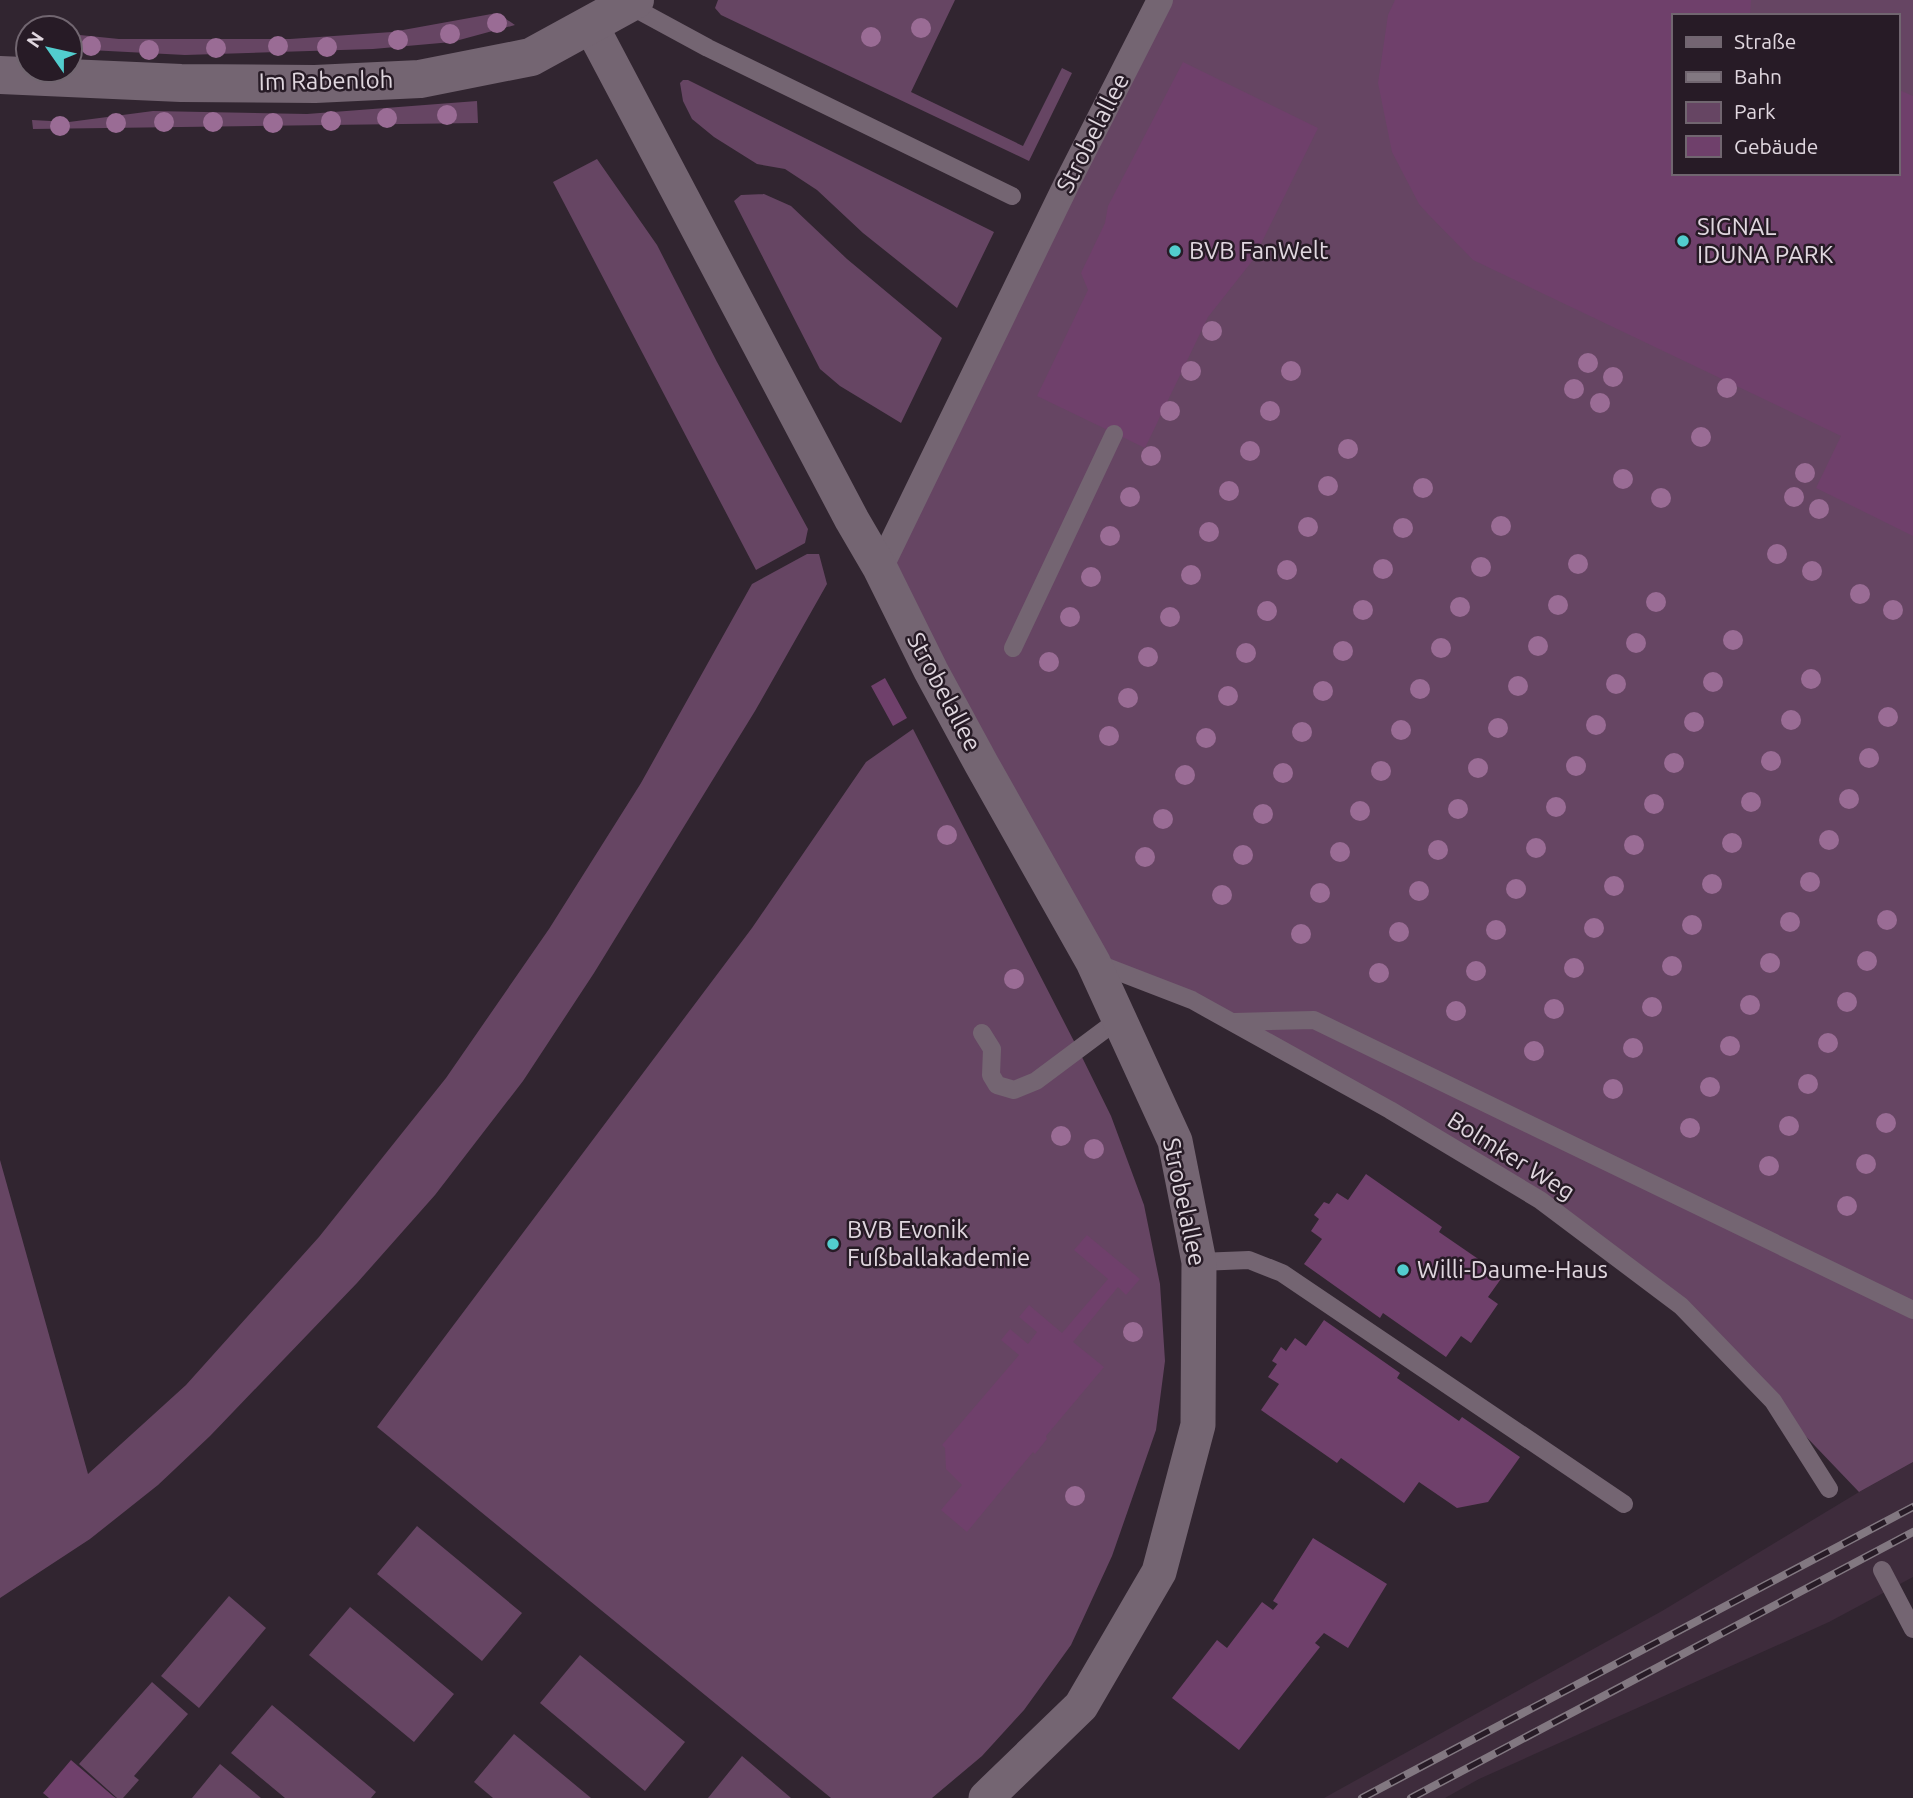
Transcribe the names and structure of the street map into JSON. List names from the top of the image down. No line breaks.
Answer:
{"streets":{"street":["Im Rabenloh","Strobelallee"],"lane":["Bolmker Weg"]},"crossings":[["Im Rabenloh","Strobelallee"],["Strobelallee","Bolmker Weg"]],"places":["SIGNAL IDUNA PARK","BVB FanWelt","BVB Evonik Fußballakademie","Willi-Daume-Haus"],"legend":["Straße","Bahn","Park","Gebäude"],"north":"top left"}
